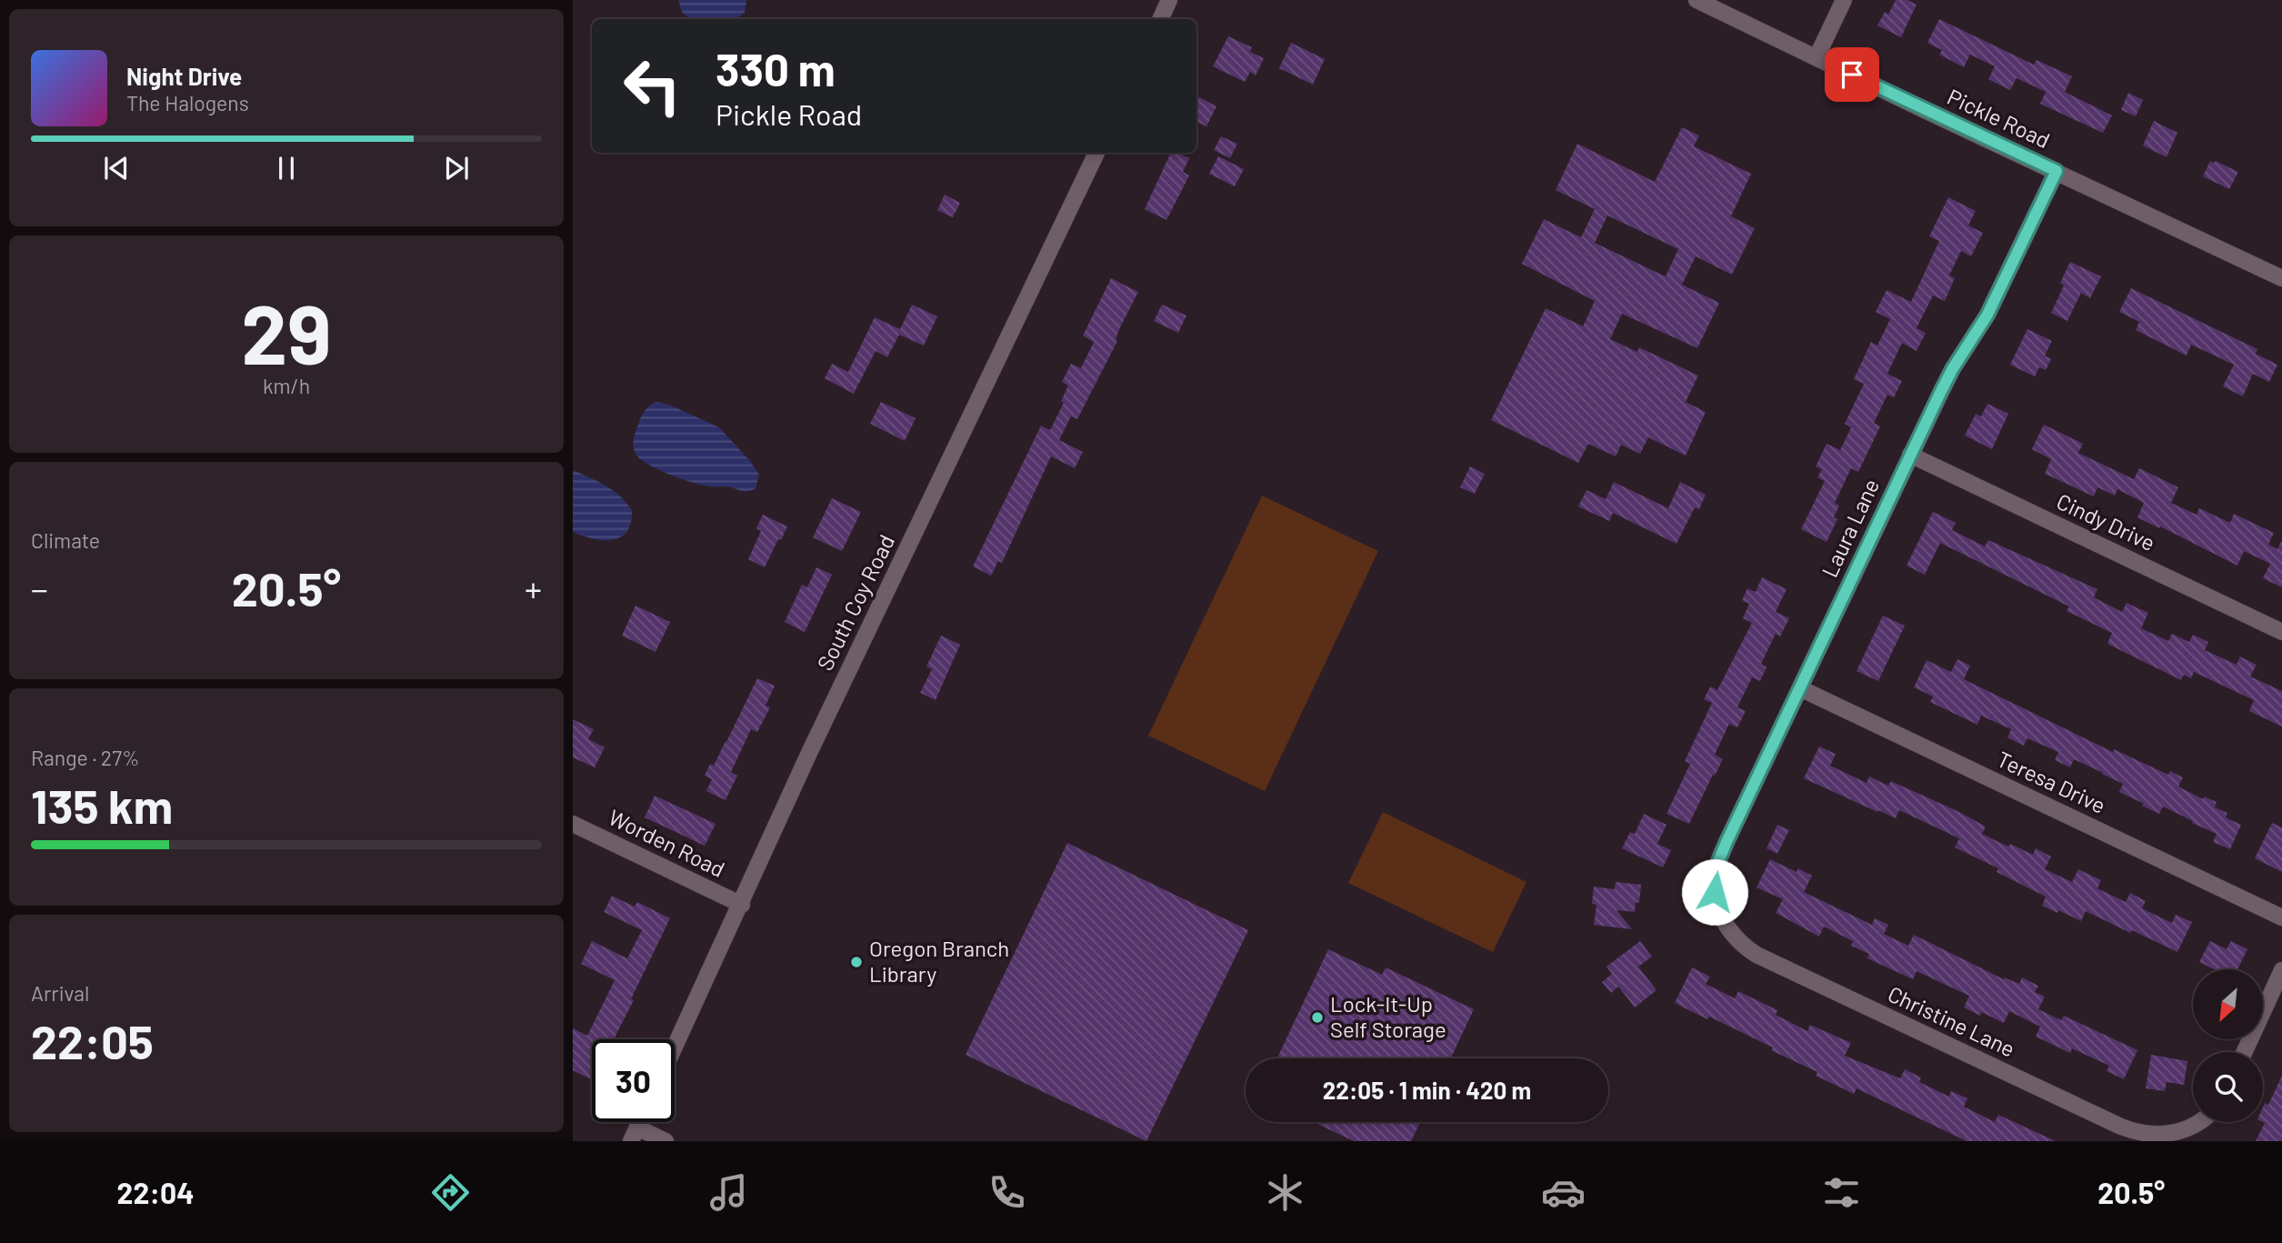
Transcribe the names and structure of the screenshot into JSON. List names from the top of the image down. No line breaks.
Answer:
{"streets":{"street":["Pickle Road","Cindy Drive","Laura Lane","South Coy Road","Teresa Drive","Worden Road","Christine Lane"]},"crossings":[["Pickle Road","Laura Lane"],["Cindy Drive","Laura Lane"],["Laura Lane","Teresa Drive"],["Laura Lane","Christine Lane"],["South Coy Road","Worden Road"]],"places":["Oregon Branch Library","Lock-It-Up Self Storage"],"north":"bottom left","page":{"turn":["330 m","Pickle Road"],"song":["Night Drive","The Halogens"],"tile":[["29","km/h"],"Climate",["Range · 27%","135 km"],["Arrival","22:05"]],"heat":["−","20.5°","+"],"limit":"30","trip":"22:05 · 1 min · 420 m","tabs":["22:04","20.5°"]}}
